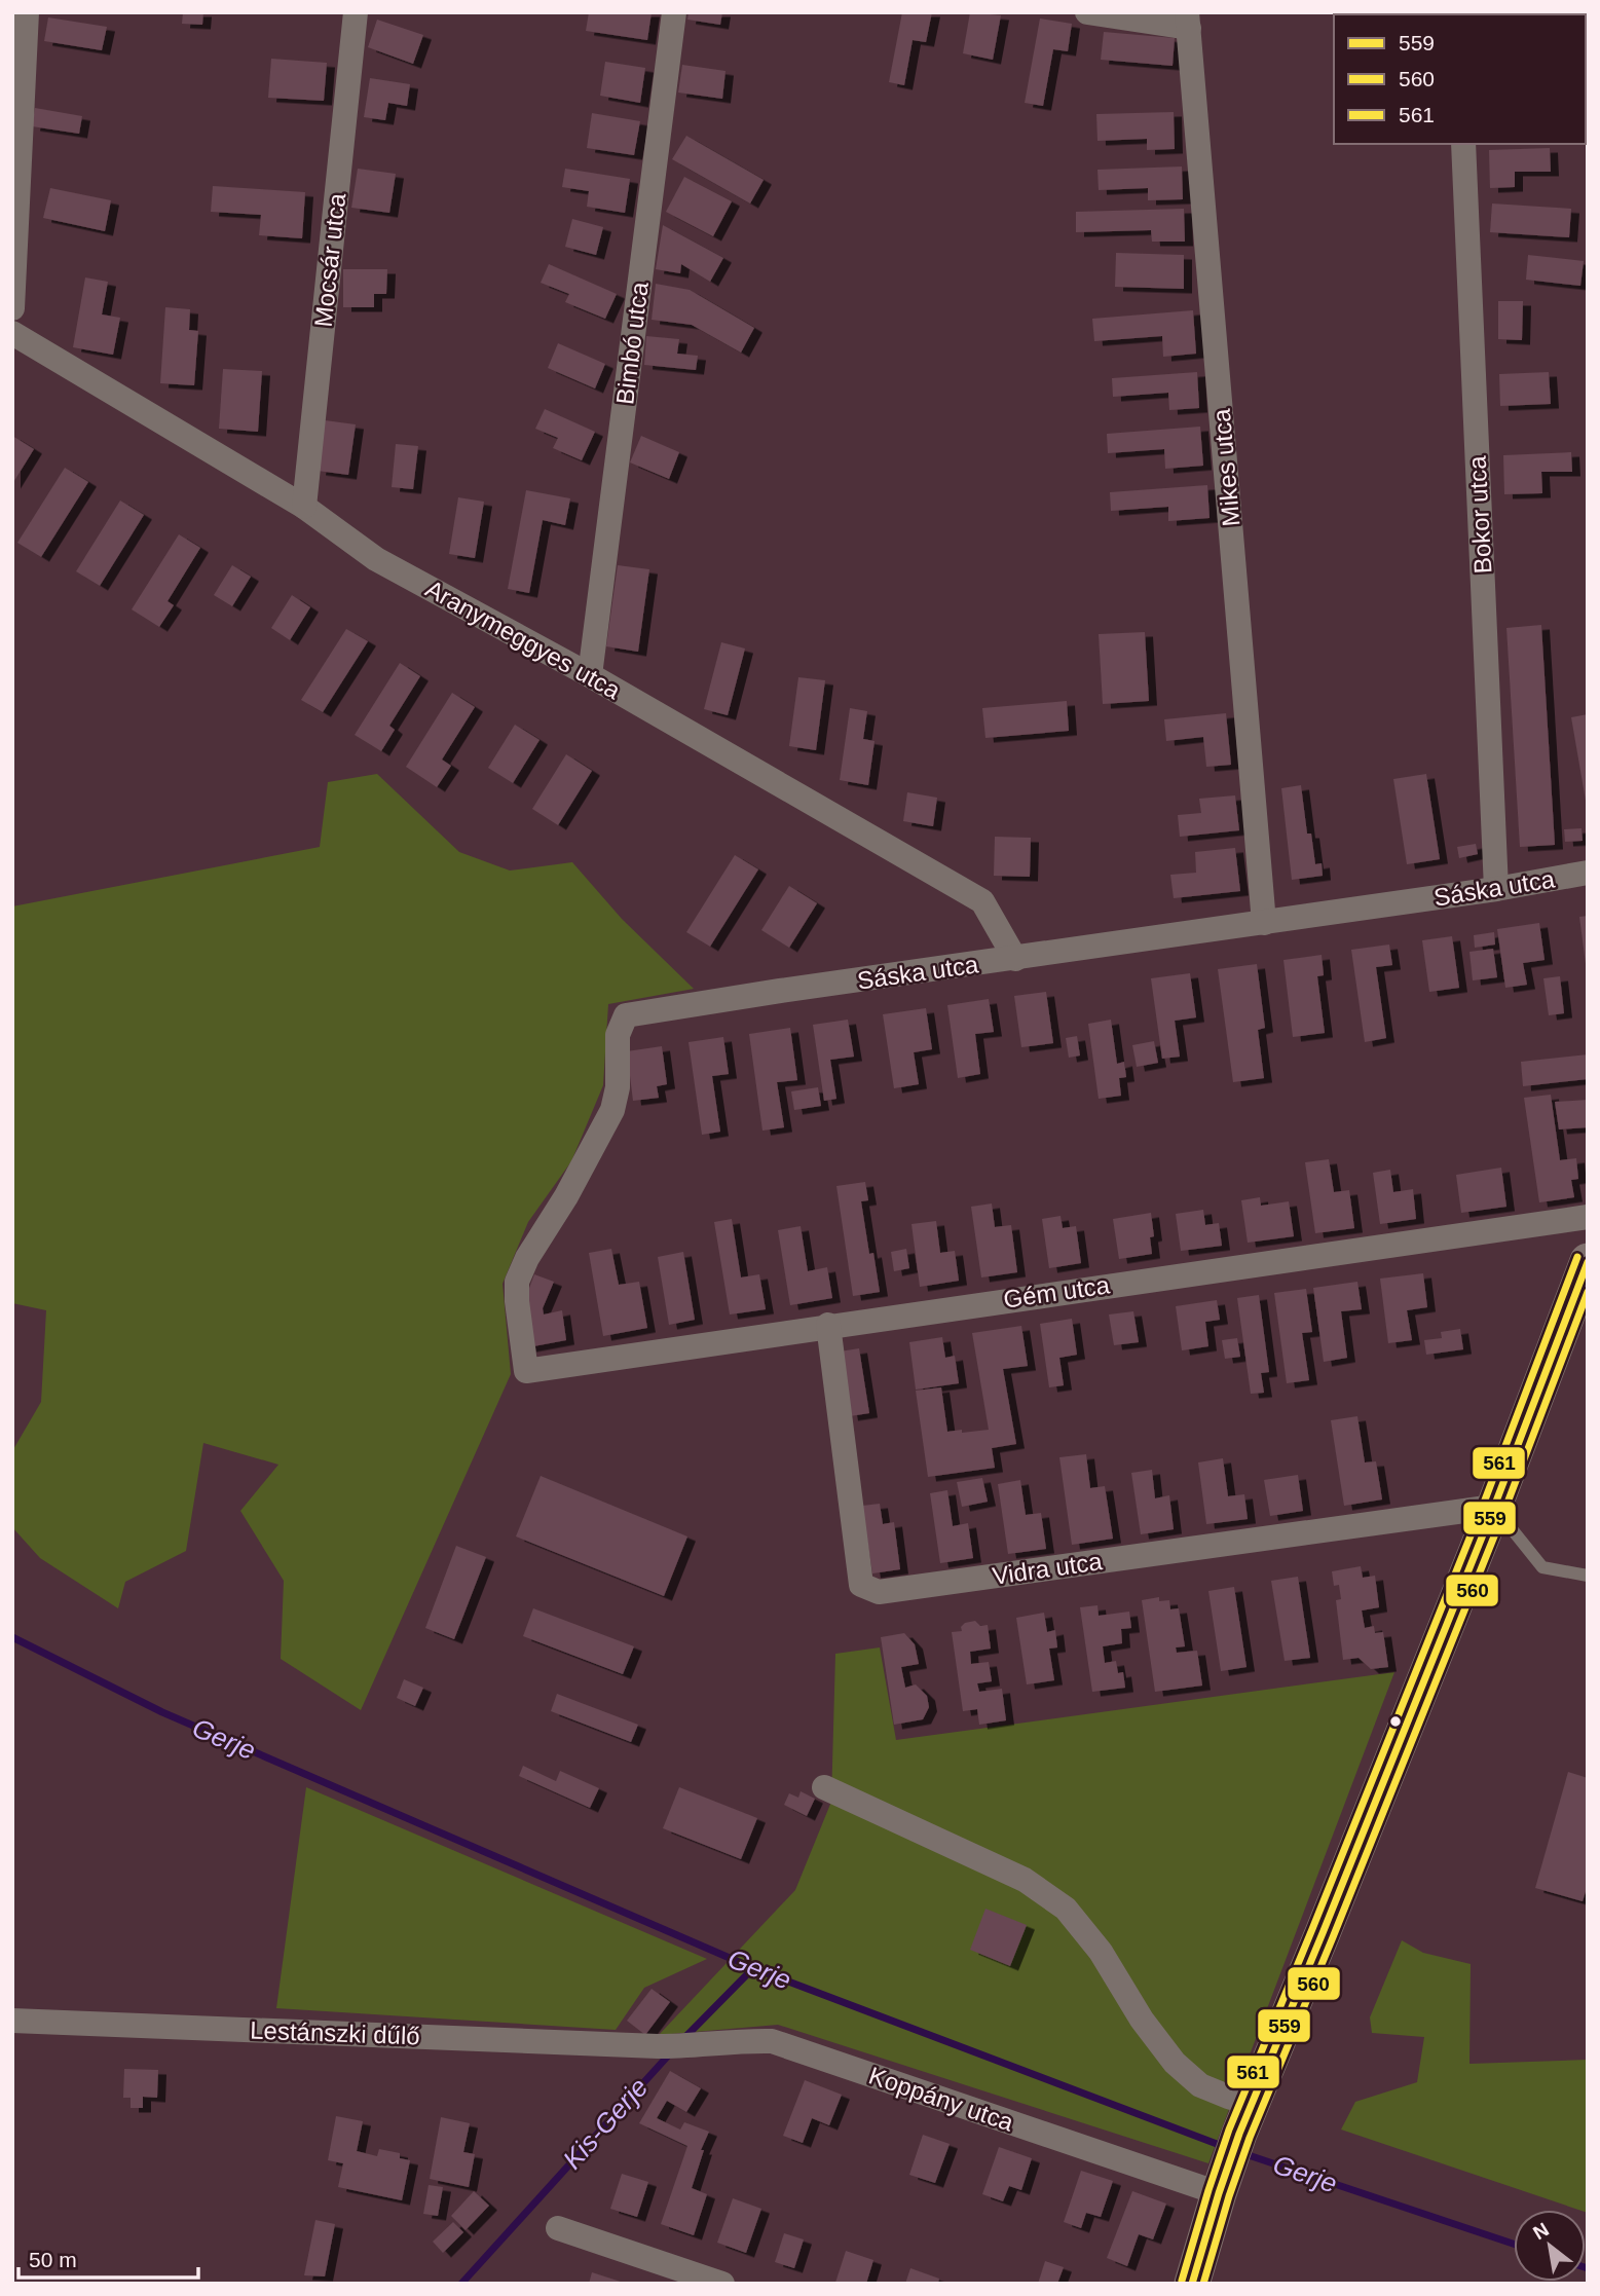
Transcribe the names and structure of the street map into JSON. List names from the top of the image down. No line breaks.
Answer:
{"streets":{"street":["Mocsár utca","Bimbó utca","Mikes utca","Bokor utca","Aranymeggyes utca","Sáska utca","Gém utca","Vidra utca","Lestánszki dűlő","Koppány utca"]},"crossings":[["Mocsár utca","Aranymeggyes utca"],["Bimbó utca","Aranymeggyes utca"],["Mikes utca","Sáska utca"],["Bokor utca","Sáska utca"],["Aranymeggyes utca","Sáska utca"],["Sáska utca","Gém utca"],["Gém utca","Vidra utca"],["Lestánszki dűlő","Koppány utca"]],"water":["Gerje","Kis-Gerje"],"lines":["transit line 561","transit line 559","transit line 560"],"legend":["559","560","561"],"scale_bar":"50 m","north":"top left"}
